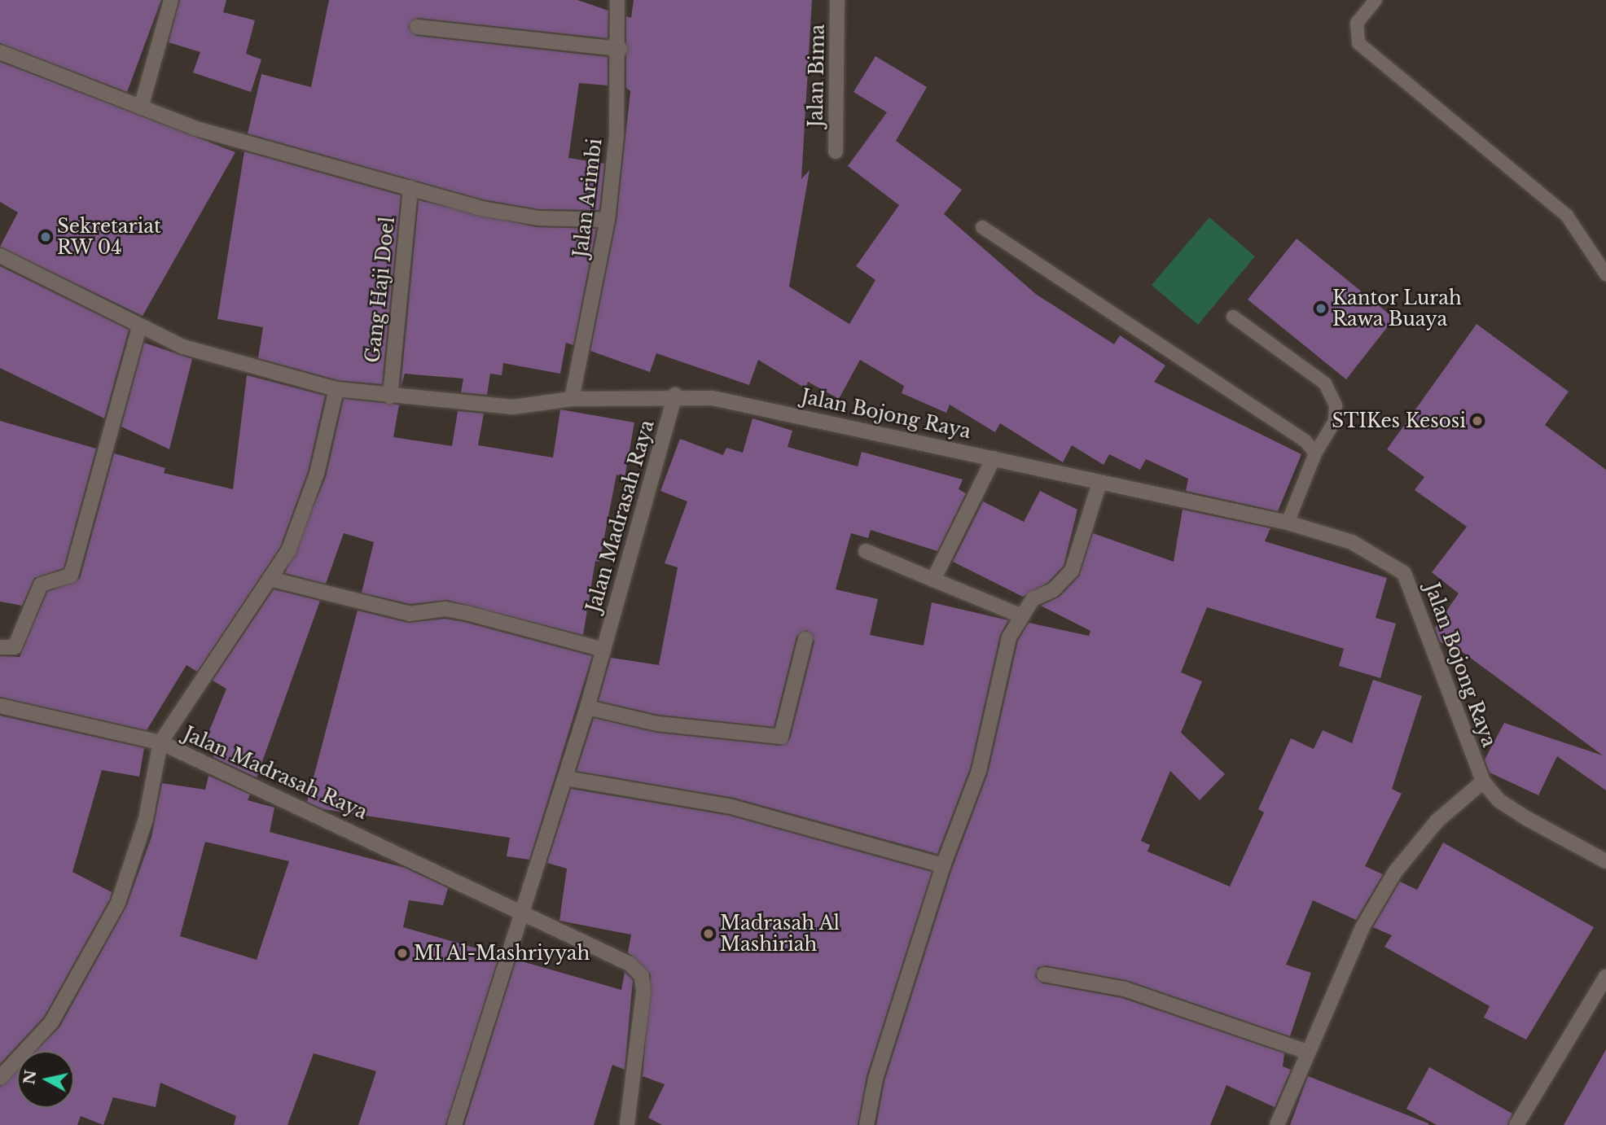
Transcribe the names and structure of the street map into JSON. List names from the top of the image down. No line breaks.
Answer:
{"streets":{"street":["Jalan Bima","Jalan Arimbi","Gang Haji Doel","Jalan Bojong Raya","Jalan Madrasah Raya"]},"crossings":[["Jalan Arimbi","Jalan Bojong Raya"],["Gang Haji Doel","Jalan Bojong Raya"],["Jalan Bojong Raya","Jalan Madrasah Raya"]],"places":["Sekretariat RW 04","Kantor Lurah Rawa Buaya","STIKes Kesosi","Madrasah Al Mashiriah","MI Al-Mashriyyah"],"north":"left"}
